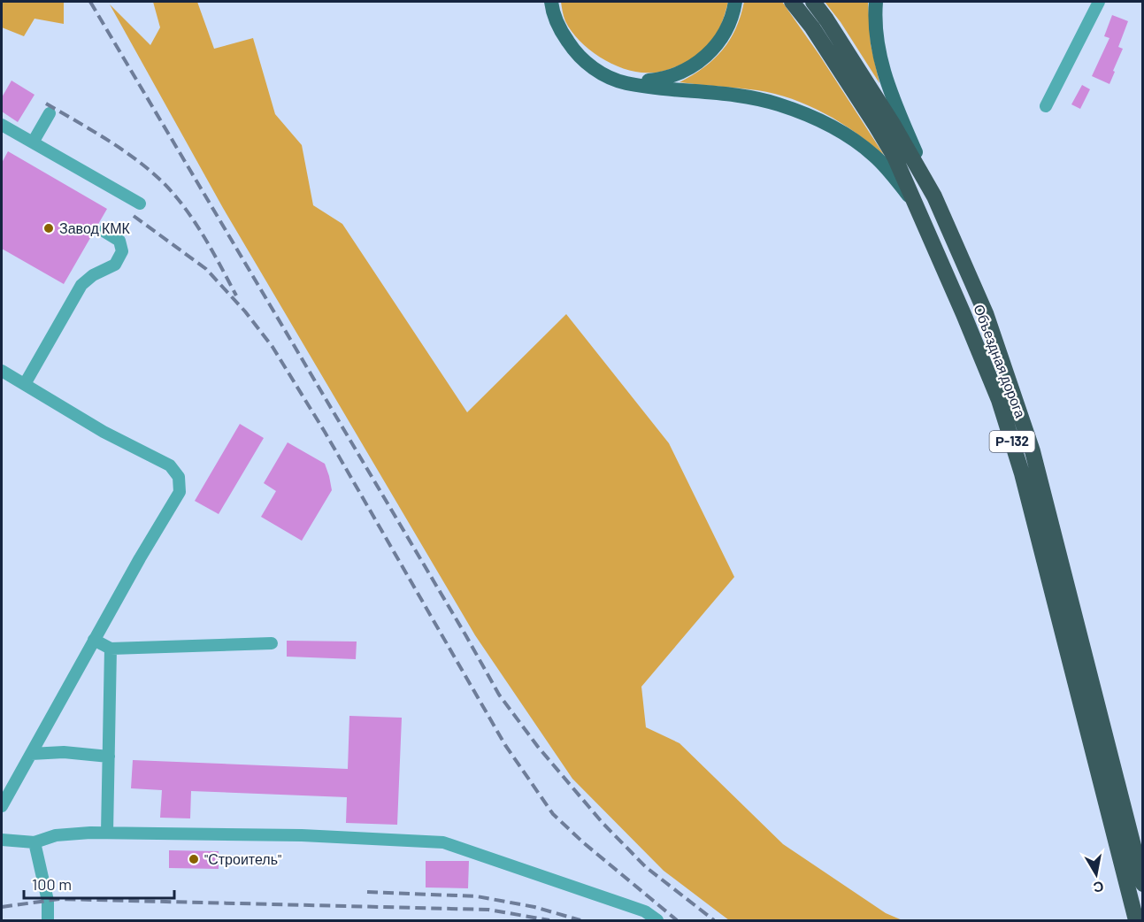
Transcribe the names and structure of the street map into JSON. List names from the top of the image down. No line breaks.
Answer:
{"streets":{"highway":["Объездная дорога","Р-132"]},"places":["Завод КМК","\"Строитель\""],"scale_bar":"100 m","north":"bottom"}
